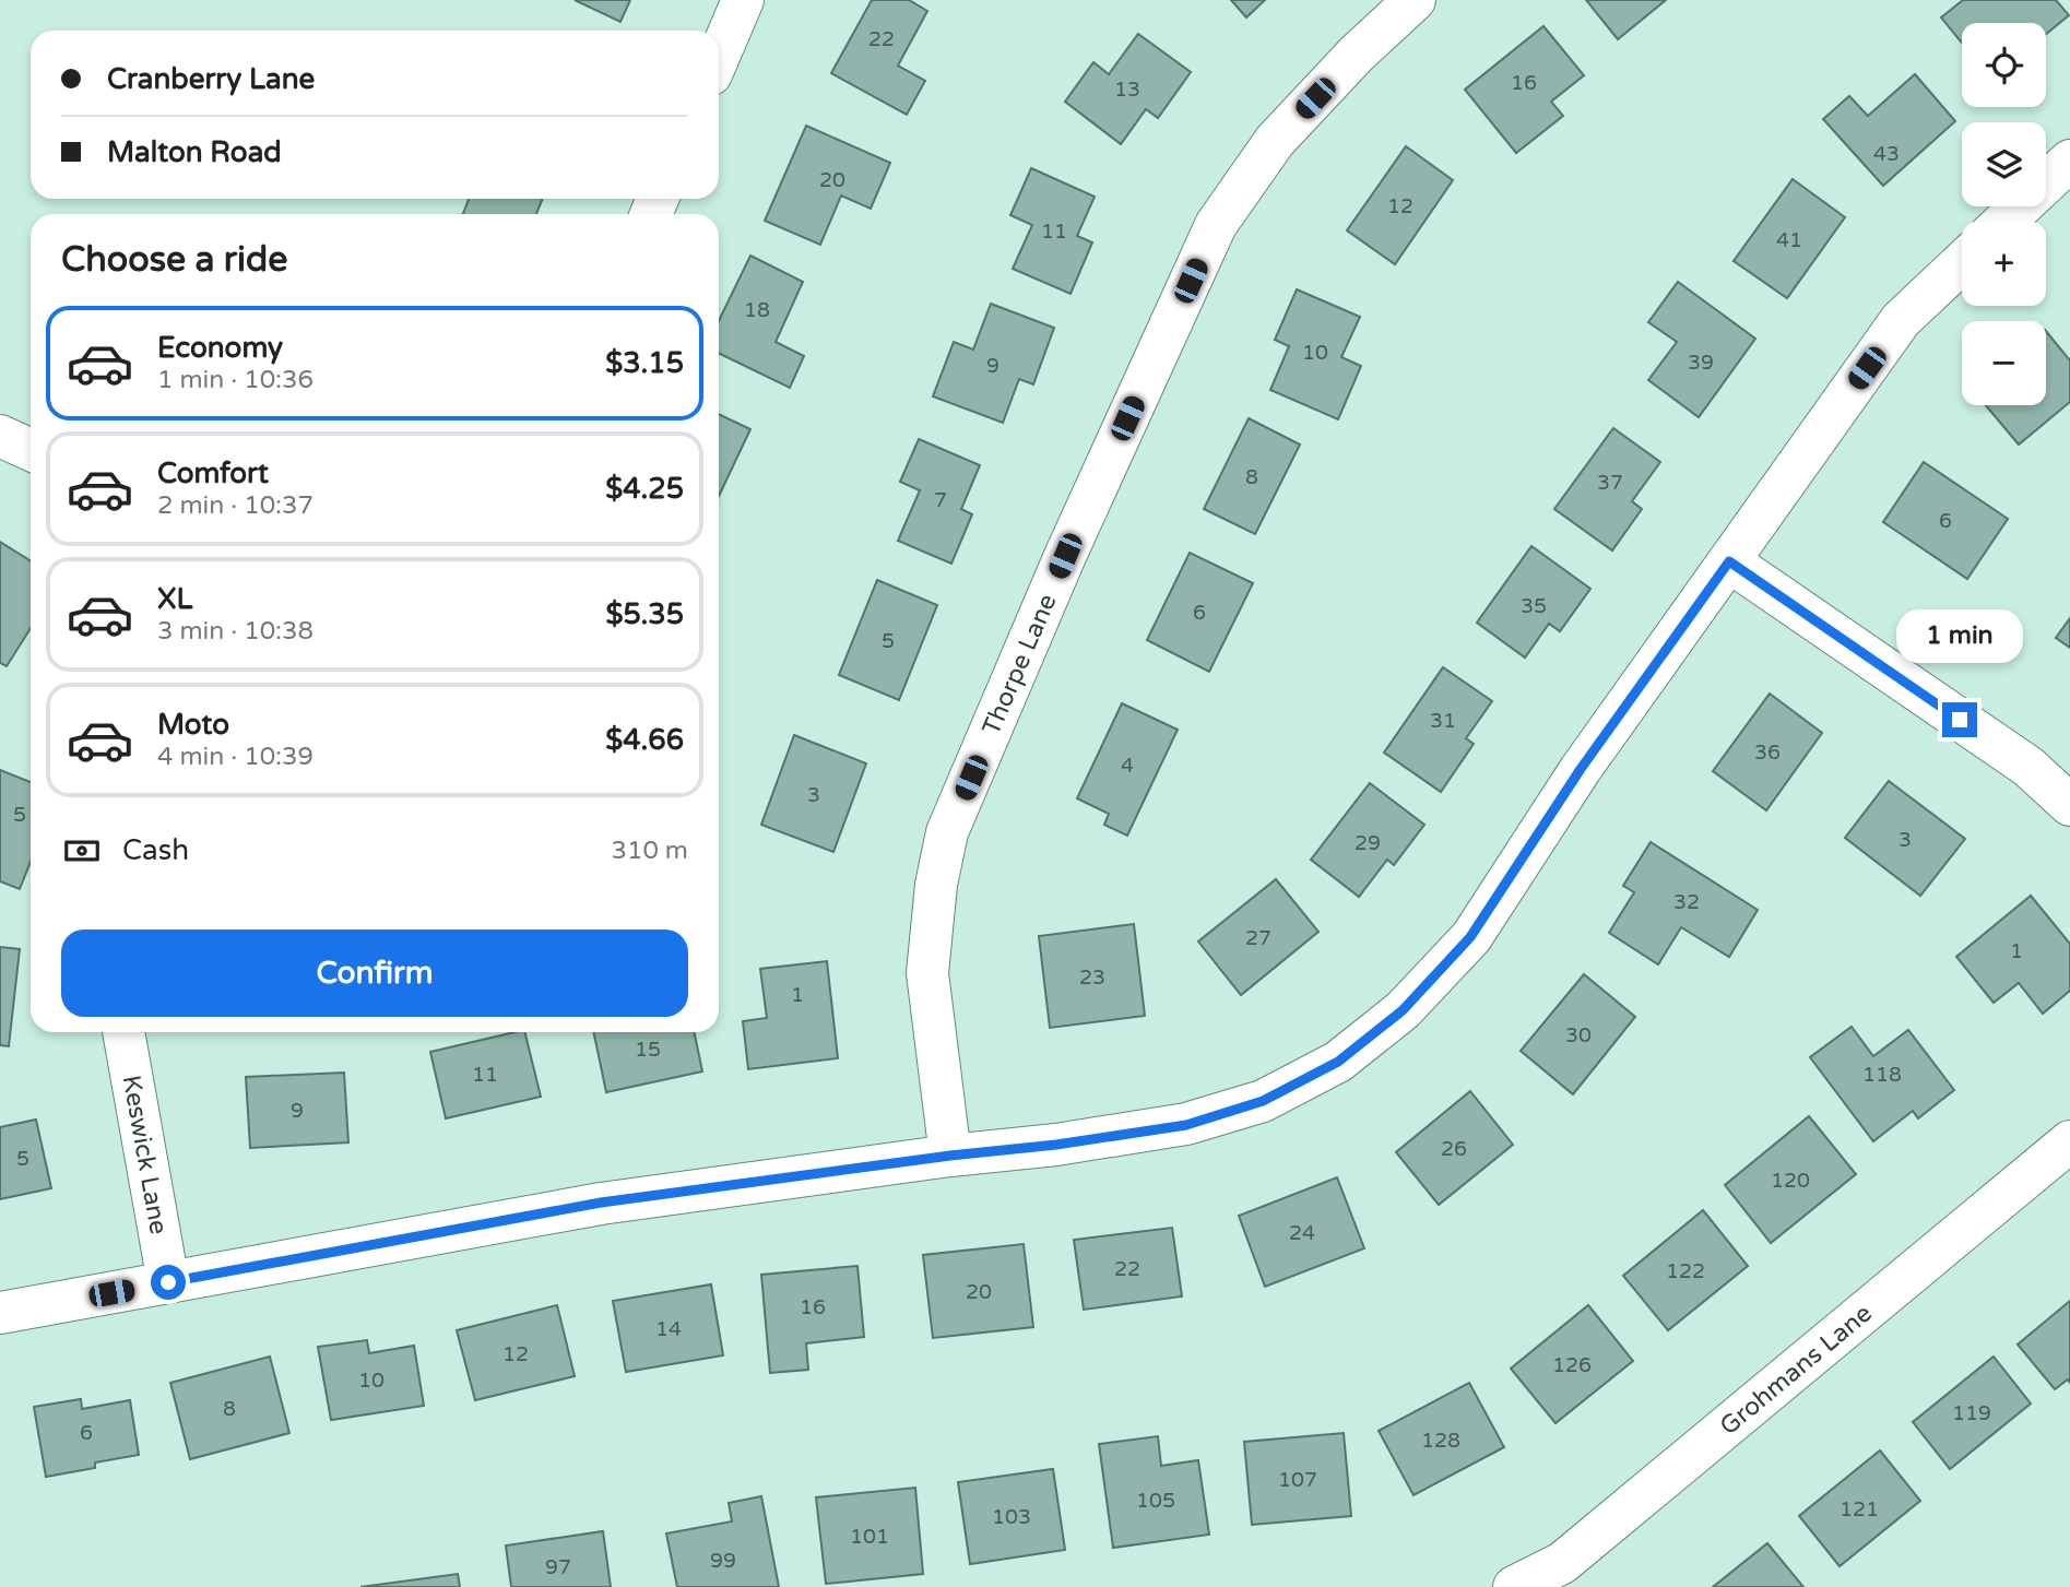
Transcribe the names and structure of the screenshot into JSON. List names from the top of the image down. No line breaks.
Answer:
{"streets":{"street":["Thorpe Lane","Keswick Lane","Grohmans Lane"]},"house_numbers":["22","16","13","43","20","12","11","41","18","10","39","9","8","37","7","6","35","6","5","31","36","4","3","5","3","29","32","27","1","23","1","30","15","11","118","9","26","5","120","24","22","122","20","16","14","12","126","10","8","119","6","128","107","105","121","103","101","99","97"],"page":{"map_buttons":["+","−"],"banner":["Cranberry Lane","Malton Road"],"heading":"Choose a ride","list":[{"name":"Economy","note":"1 min · 10:36","value":"$3.15"},{"name":"Comfort","note":"2 min · 10:37","value":"$4.25"},{"name":"XL","note":"3 min · 10:38","value":"$5.35"},{"name":"Moto","note":"4 min · 10:39","value":"$4.66"}],"bubble":"1 min","pay":["Cash","310 m"],"buttons":"Confirm"}}
